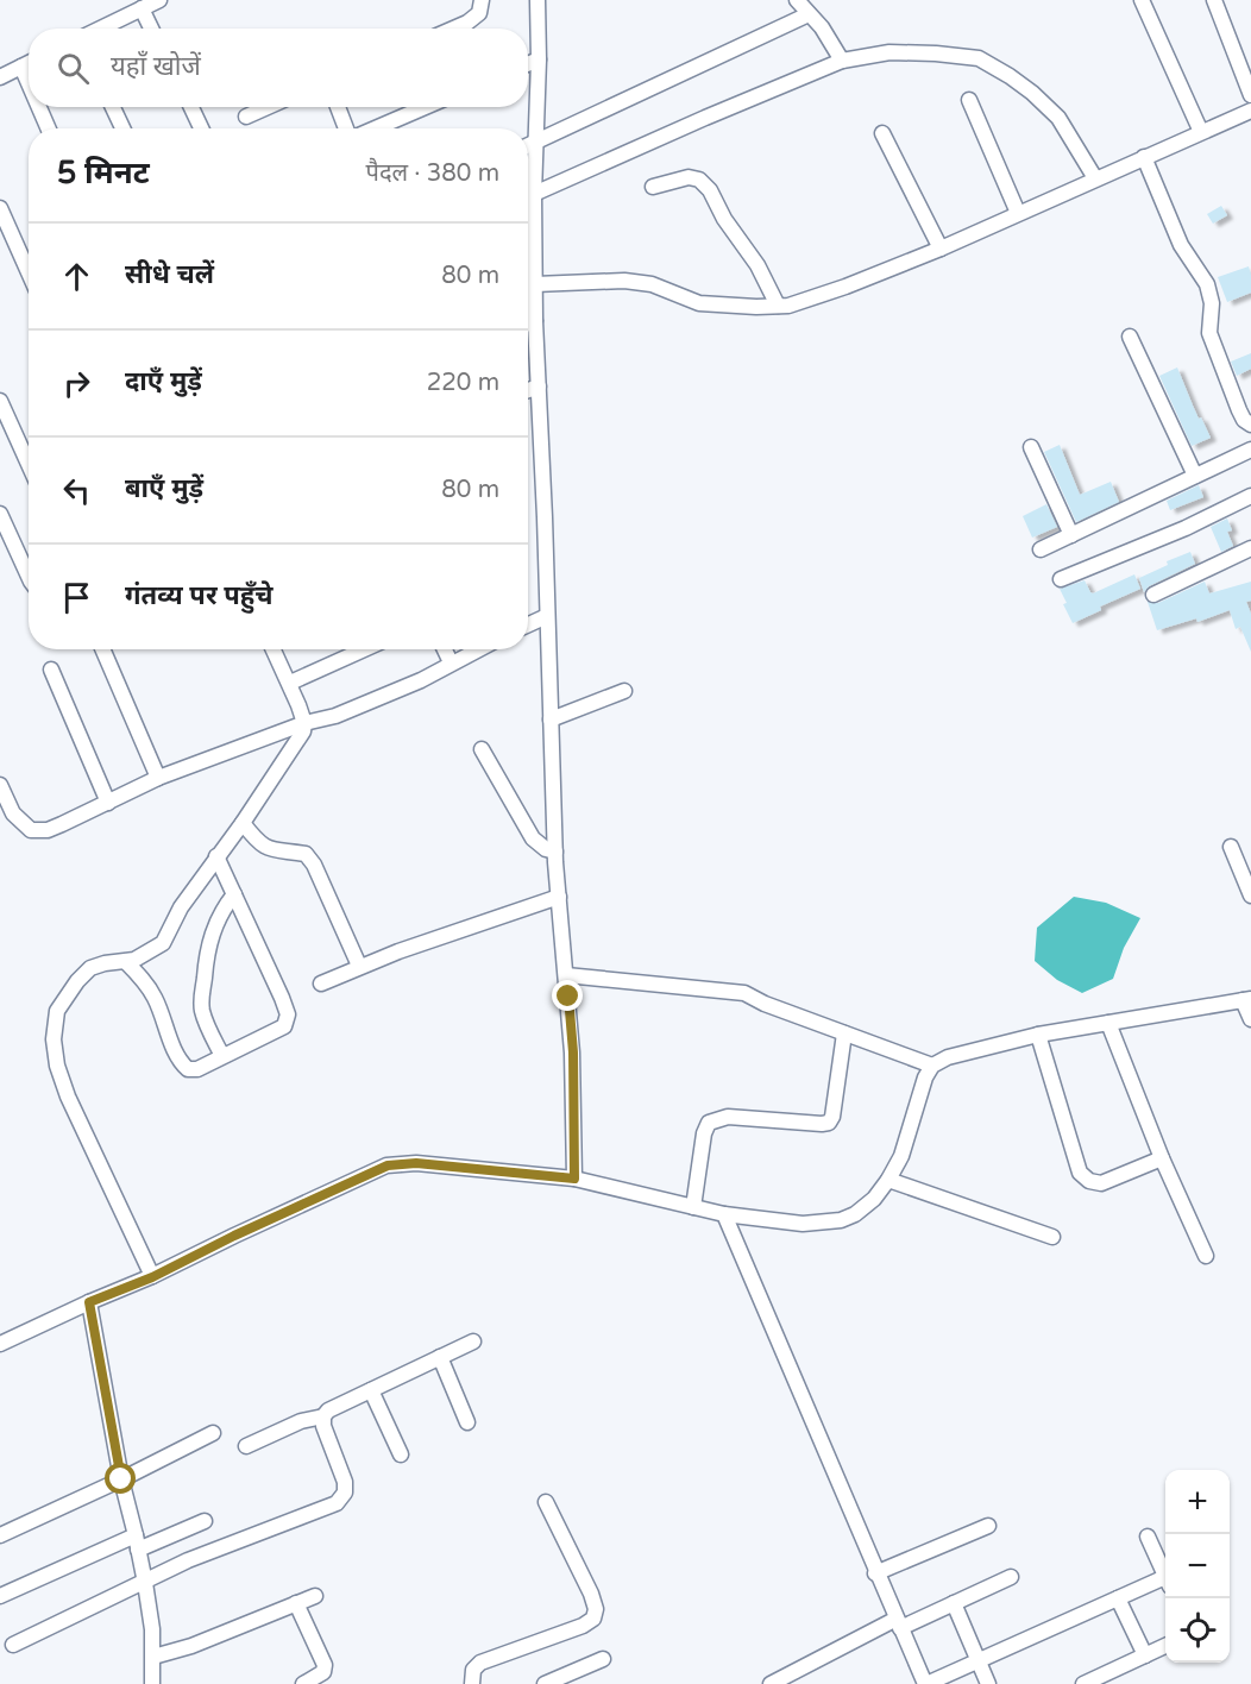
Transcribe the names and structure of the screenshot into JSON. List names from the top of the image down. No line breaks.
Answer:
{"page":{"search":"यहाँ खोजें","heading":["5 मिनट","पैदल · 380 m"],"list":[["सीधे चलें","80 m"],["दाएँ मुड़ें","220 m"],["बाएँ मुड़ें","80 m"],"गंतव्य पर पहुँचे"],"map_buttons":["+","−"]}}
